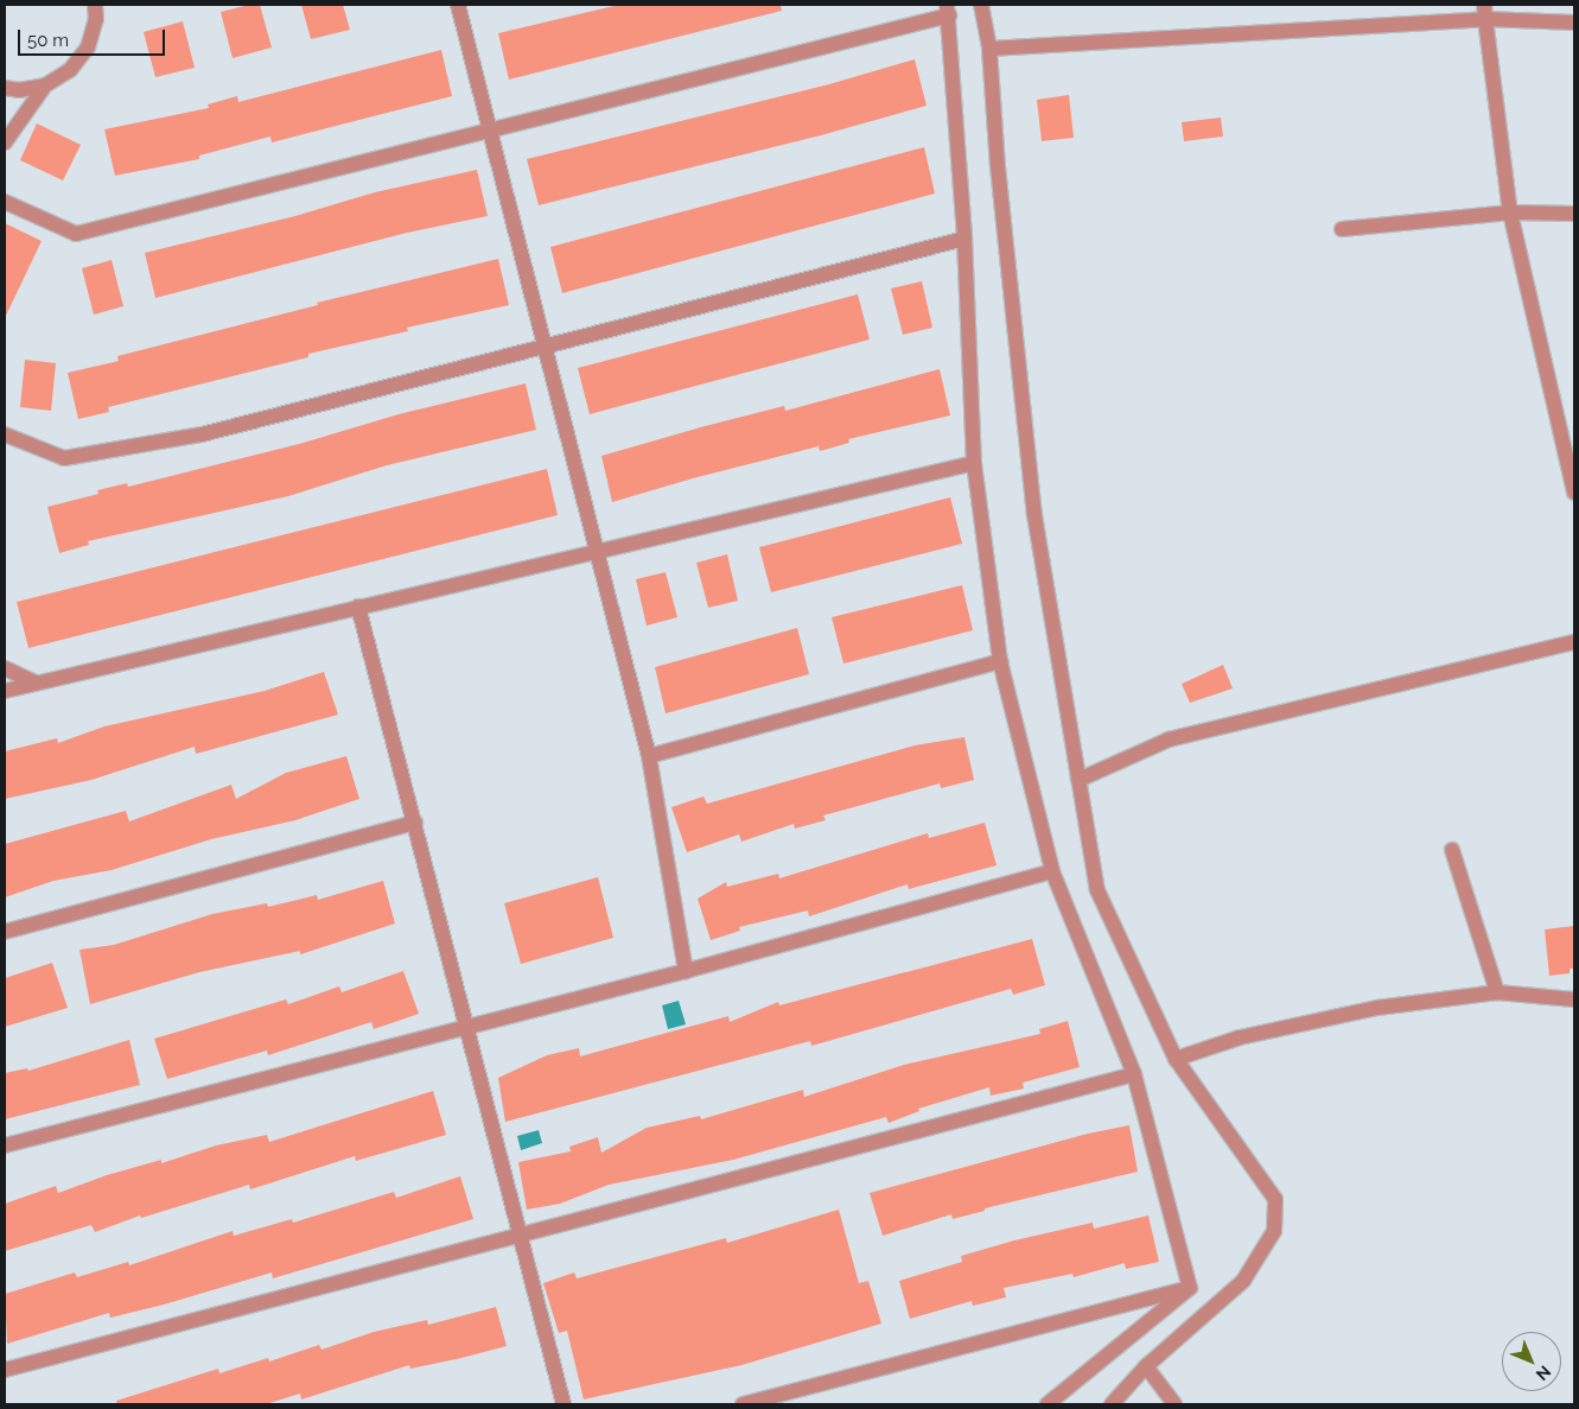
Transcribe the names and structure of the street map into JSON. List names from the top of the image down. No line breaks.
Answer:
{"scale_bar":"50 m","north":"bottom right"}
